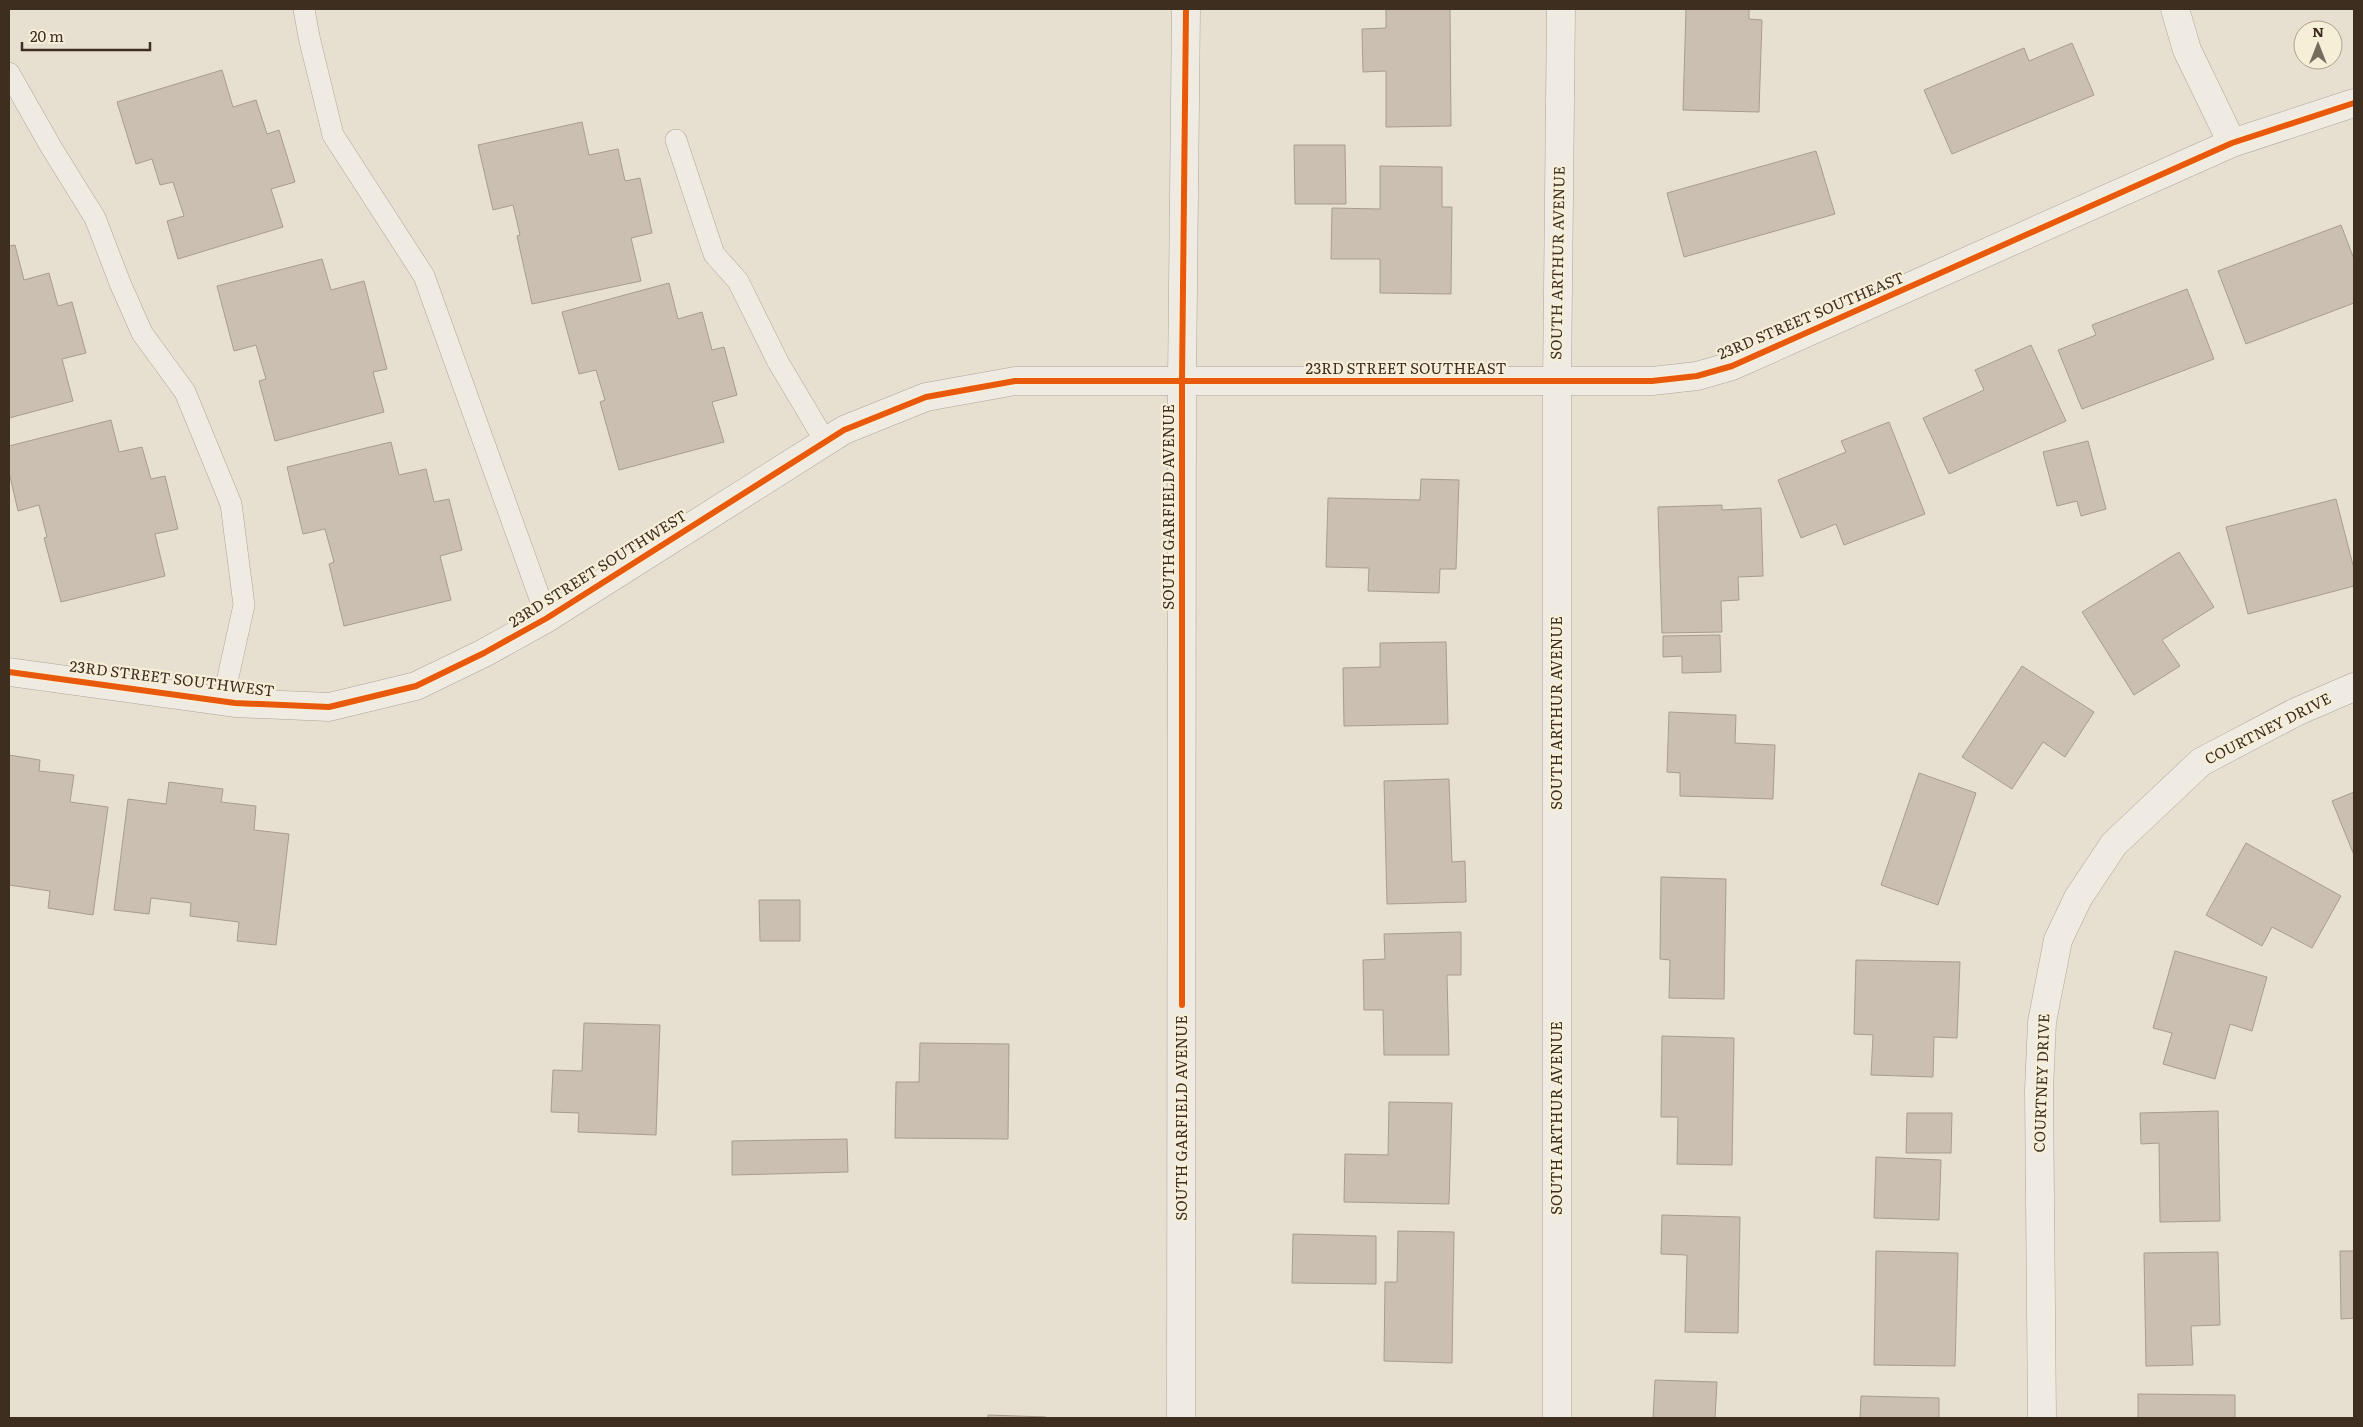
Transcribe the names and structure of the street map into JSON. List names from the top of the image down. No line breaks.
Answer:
{"streets":{"street":["SOUTH ARTHUR AVENUE","23RD STREET SOUTHEAST","SOUTH GARFIELD AVENUE","23RD STREET SOUTHWEST","COURTNEY DRIVE"]},"crossings":[["SOUTH ARTHUR AVENUE","23RD STREET SOUTHEAST"],["23RD STREET SOUTHEAST","SOUTH GARFIELD AVENUE"],["23RD STREET SOUTHEAST","23RD STREET SOUTHWEST"],["SOUTH GARFIELD AVENUE","23RD STREET SOUTHWEST"]],"scale_bar":"20 m","north":"top"}
